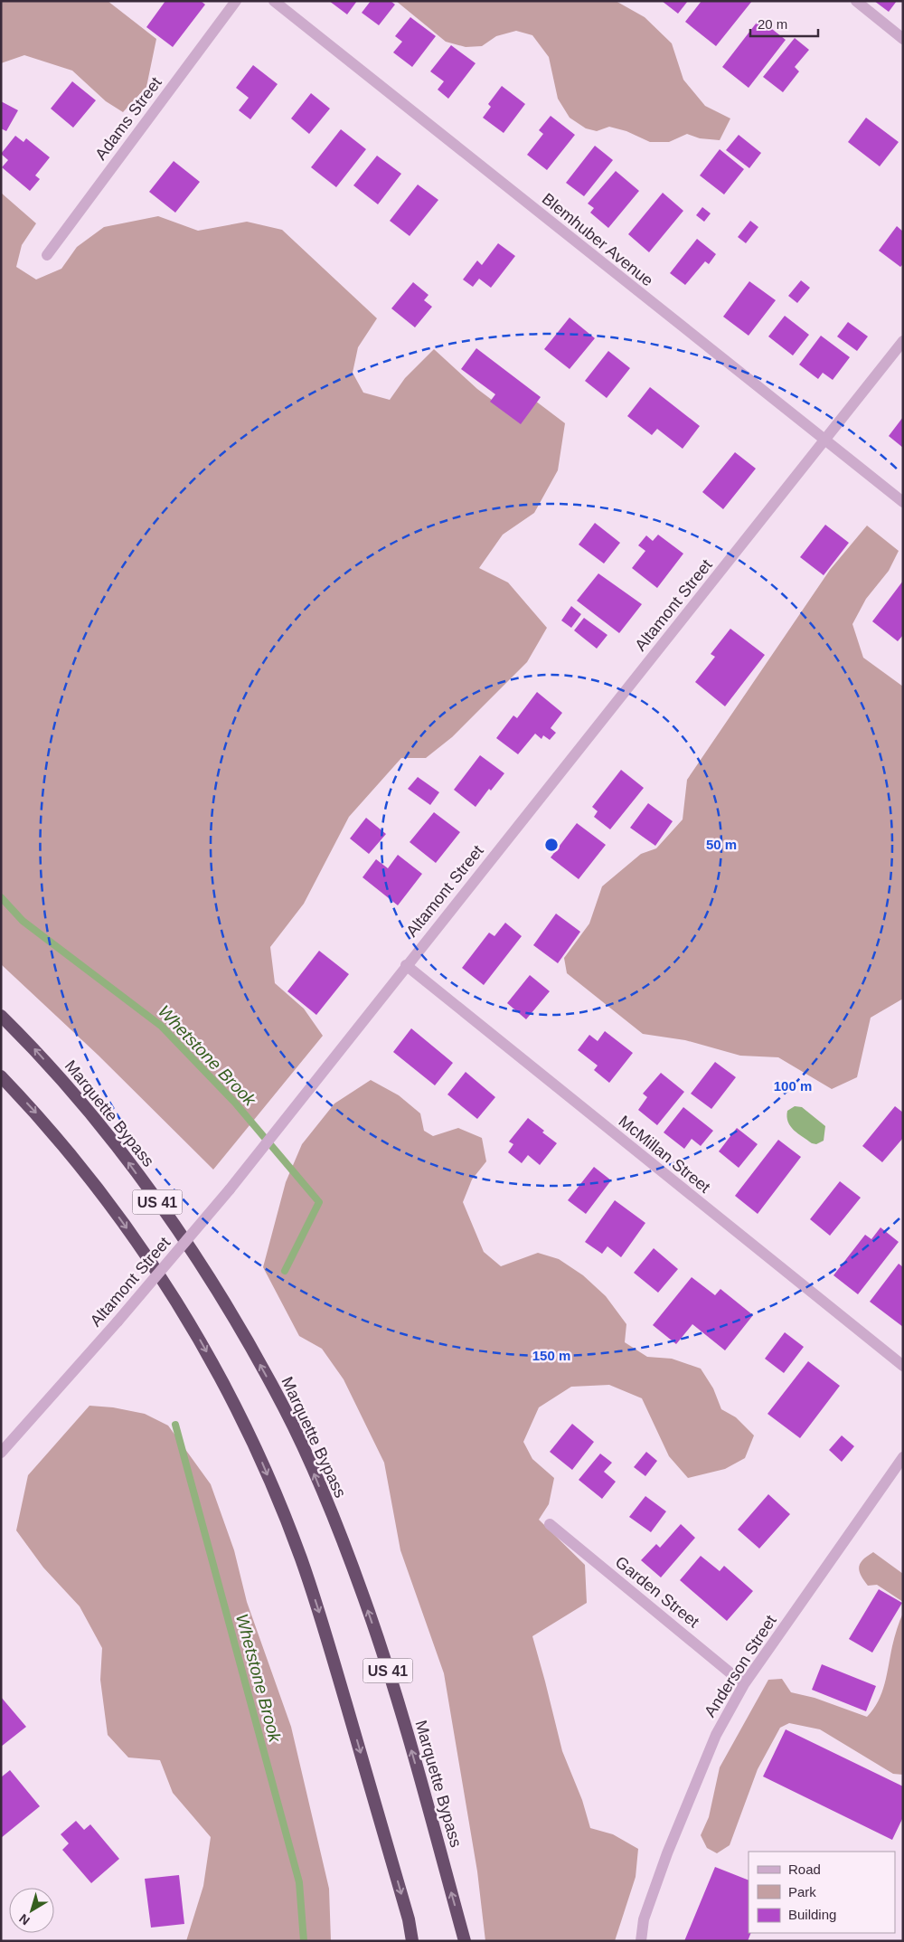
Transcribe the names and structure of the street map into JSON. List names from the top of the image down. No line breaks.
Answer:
{"streets":{"highway":["Marquette Bypass","US 41"],"street":["Adams Street","Blemhuber Avenue","Altamont Street","McMillan Street","Garden Street","Anderson Street"]},"crossings":[["Blemhuber Avenue","Altamont Street"],["Altamont Street","McMillan Street"],["Garden Street","Anderson Street"]],"water":["Whetstone Brook"],"legend":["Road","Park","Building"],"scale_bar":"20 m","north":"bottom left","rings":["50 m","100 m","150 m"]}
